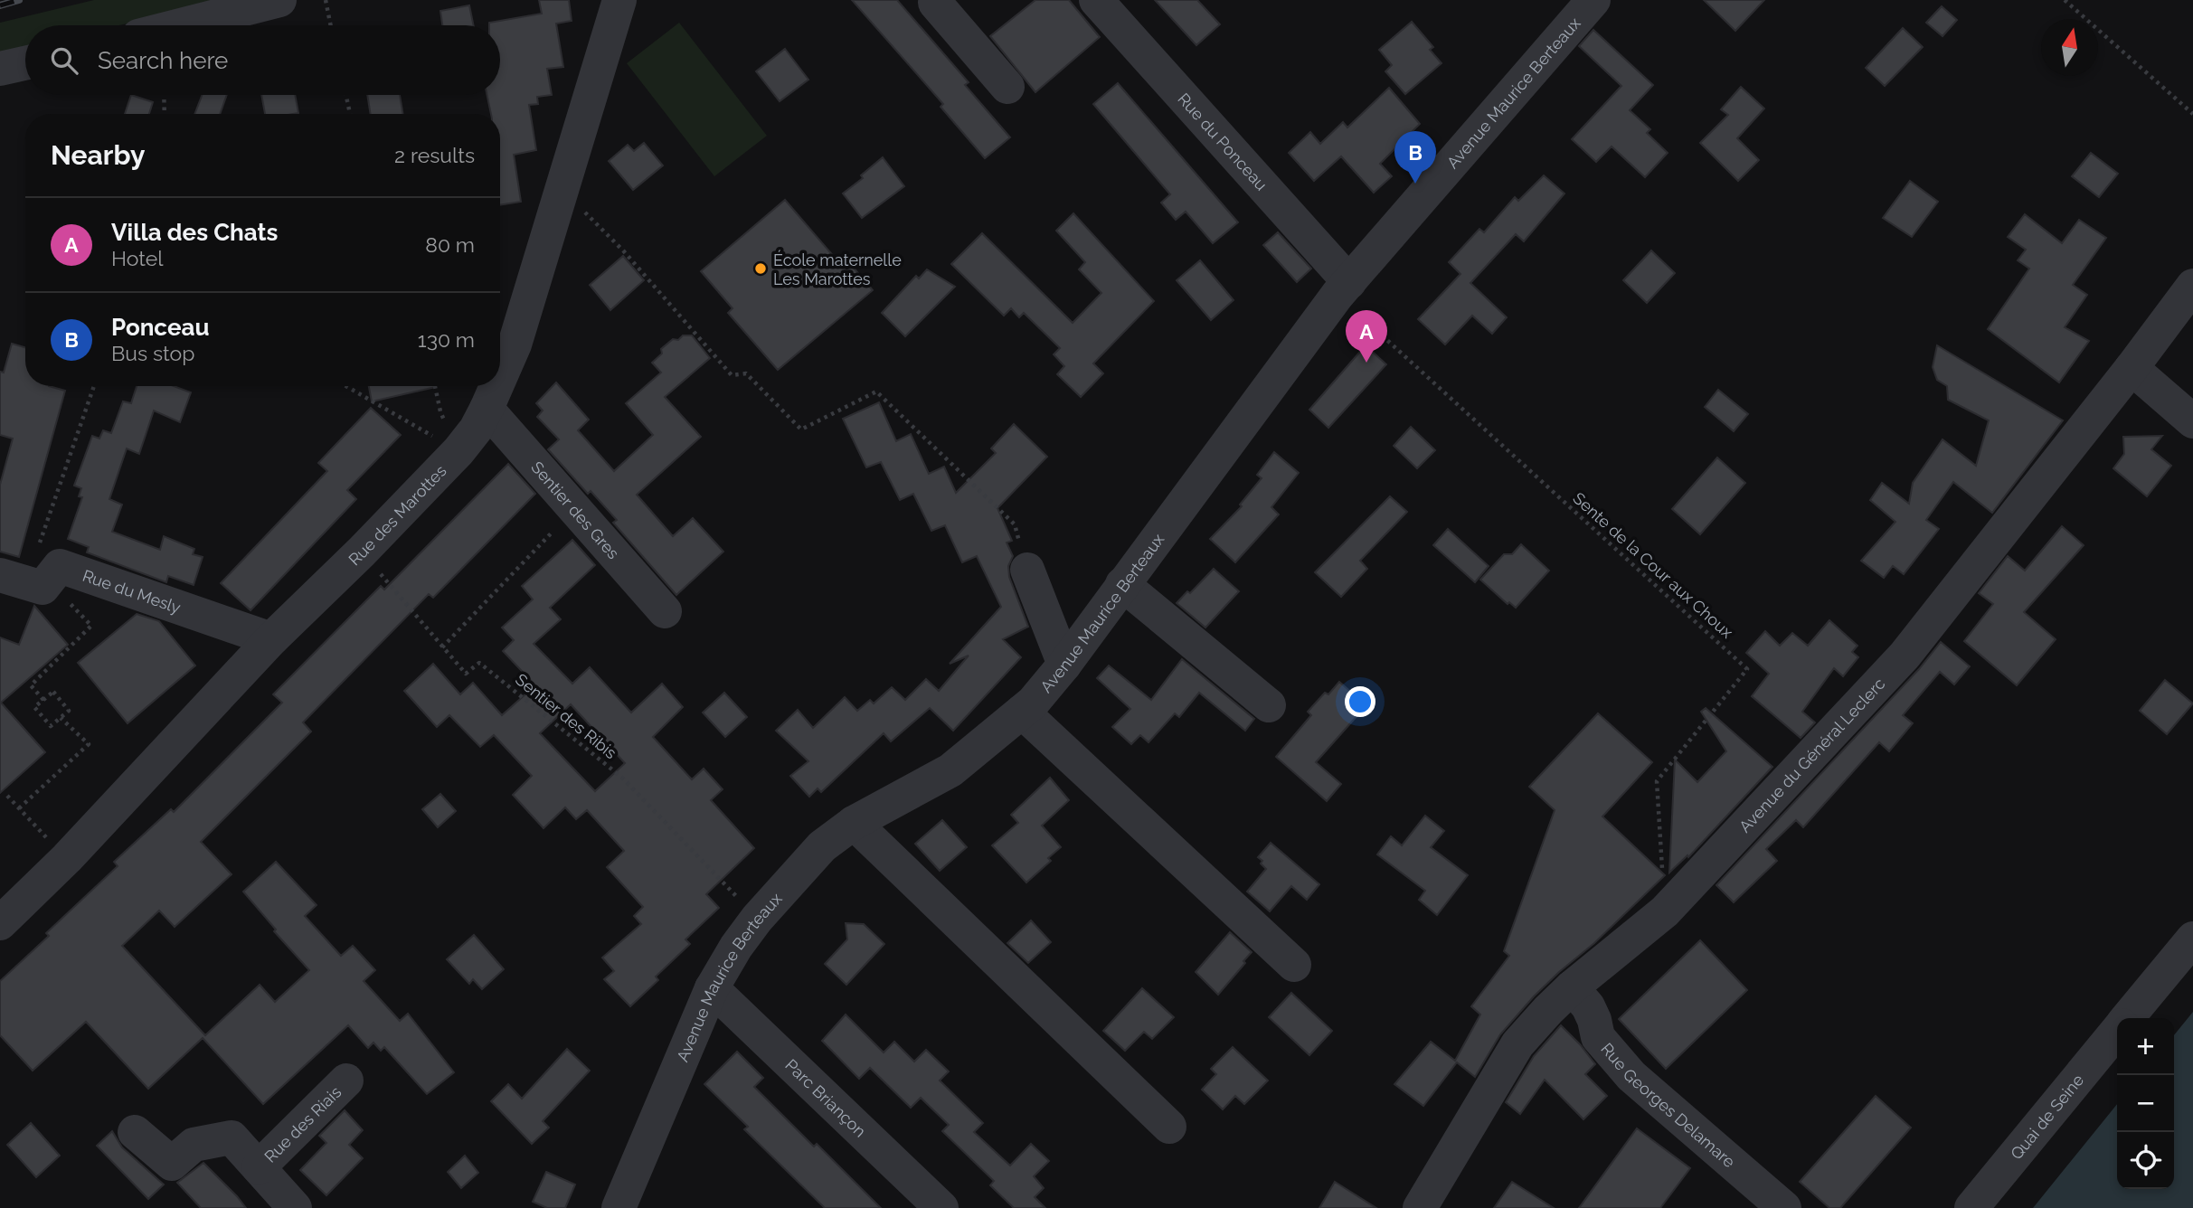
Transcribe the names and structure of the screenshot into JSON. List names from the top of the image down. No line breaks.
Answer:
{"streets":{"street":["Avenue Maurice Berteaux","Rue du Ponceau","Sentier des Gres","Rue des Marottes","Rue du Mesly","Avenue du Général Leclerc","Parc Briançon","Rue Georges Delamare","Quai de Seine","Rue des Riais"],"path":["Sente de la Cour aux Choux","Sentier des Ribis"]},"crossings":[["Avenue Maurice Berteaux","Rue du Ponceau"],["Avenue Maurice Berteaux","Sente de la Cour aux Choux"],["Avenue Maurice Berteaux","Sentier des Ribis"],["Avenue Maurice Berteaux","Parc Briançon"],["Rue du Ponceau","Sente de la Cour aux Choux"],["Sentier des Gres","Rue des Marottes"],["Rue des Marottes","Rue du Mesly"],["Rue des Marottes","Sentier des Ribis"],["Sente de la Cour aux Choux","Avenue du Général Leclerc"],["Avenue du Général Leclerc","Rue Georges Delamare"]],"places":["École maternelle Les Marottes"],"north":"top","page":{"search":"Search here","heading":["Nearby","2 results"],"pins":["B","A"],"list":[{"mark":"A","name":"Villa des Chats","note":"Hotel","value":"80 m"},{"mark":"B","name":"Ponceau","note":"Bus stop","value":"130 m"}],"map_buttons":["+","−"]}}
